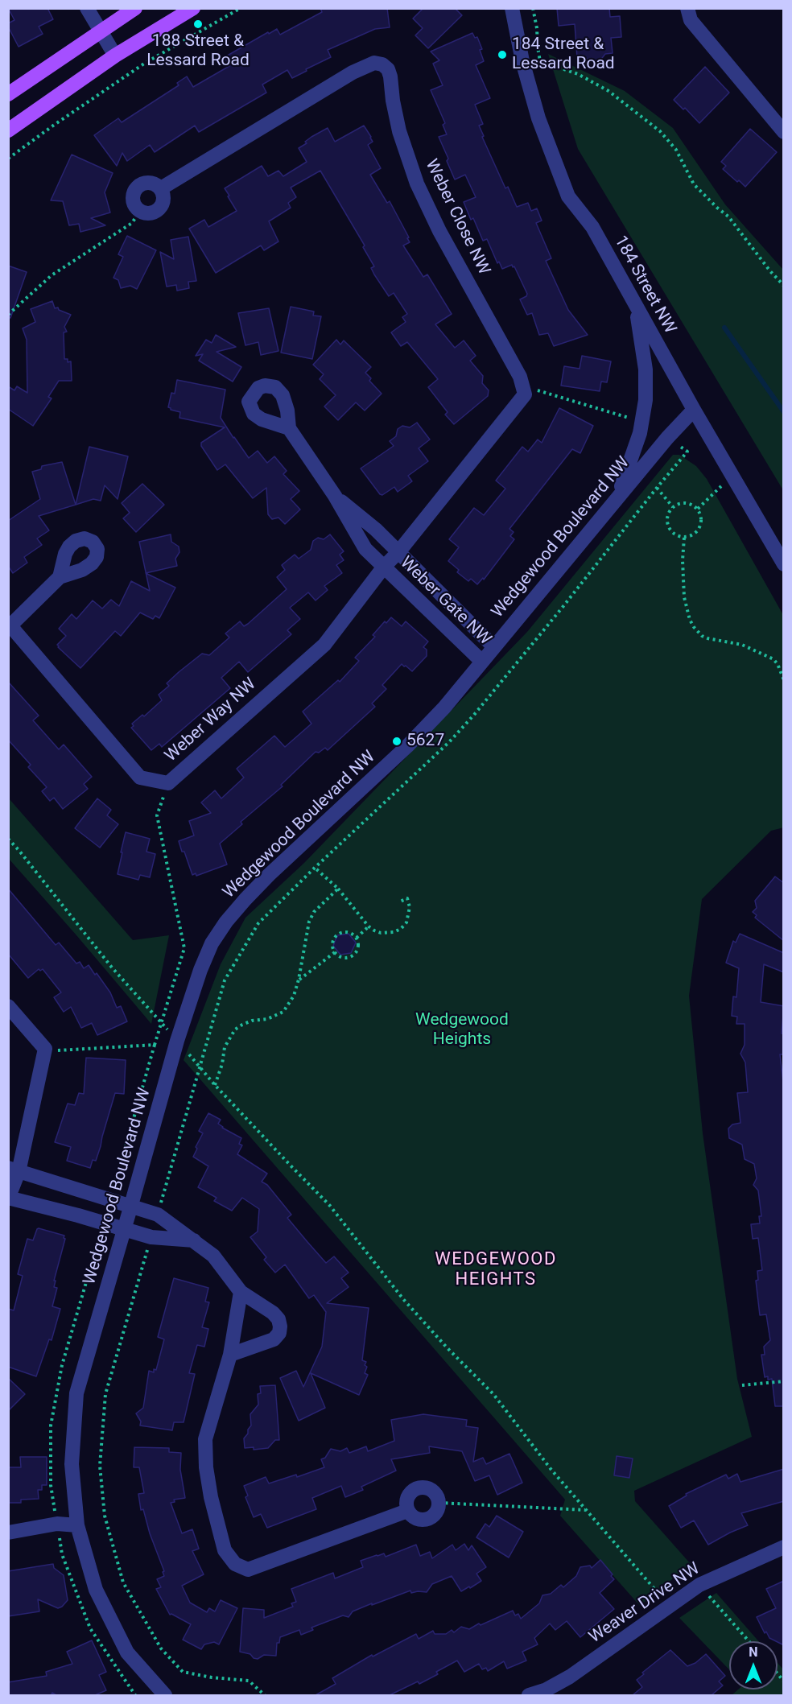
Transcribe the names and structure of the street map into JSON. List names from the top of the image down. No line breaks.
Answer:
{"streets":{"street":["Weber Close NW","184 Street NW","Wedgewood Boulevard NW","Weber Gate NW","Weber Way NW","Weaver Drive NW"]},"crossings":[["184 Street NW","Wedgewood Boulevard NW"],["Wedgewood Boulevard NW","Weber Gate NW"],["Weber Gate NW","Weber Way NW"]],"districts":["WEDGEWOOD HEIGHTS"],"parks":["Wedgewood Heights"],"places":["188 Street & Lessard Road","184 Street & Lessard Road","5627"],"north":"top"}
